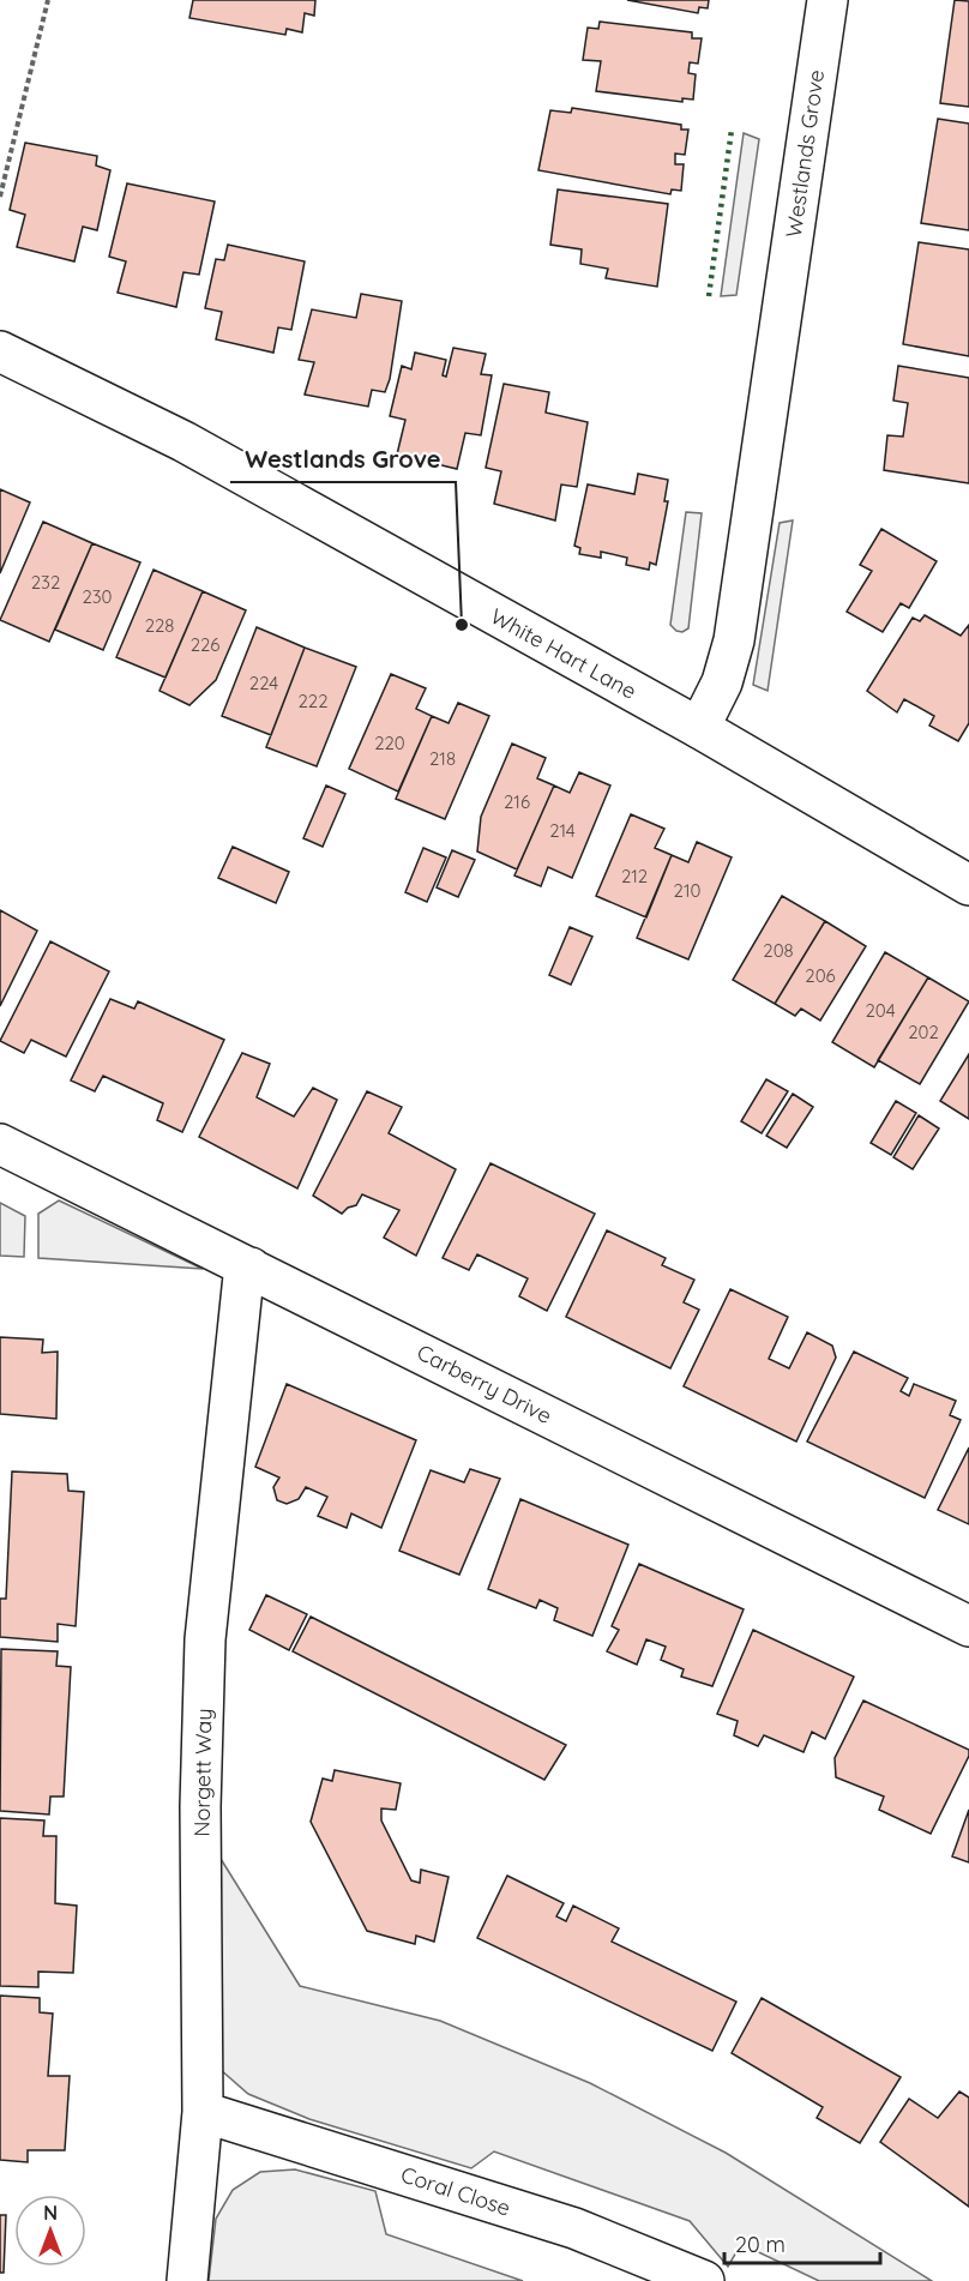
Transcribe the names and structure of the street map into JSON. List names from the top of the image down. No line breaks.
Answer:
{"streets":{"street":["Westlands Grove","White Hart Lane","Carberry Drive","Norgett Way","Coral Close"]},"crossings":[["Westlands Grove","White Hart Lane"],["Carberry Drive","Norgett Way"],["Norgett Way","Coral Close"]],"places":["Westlands Grove"],"house_numbers":["232","230","228","226","224","222","220","218","216","214","212","210","208","206","204","202"],"scale_bar":"20 m","north":"top"}
